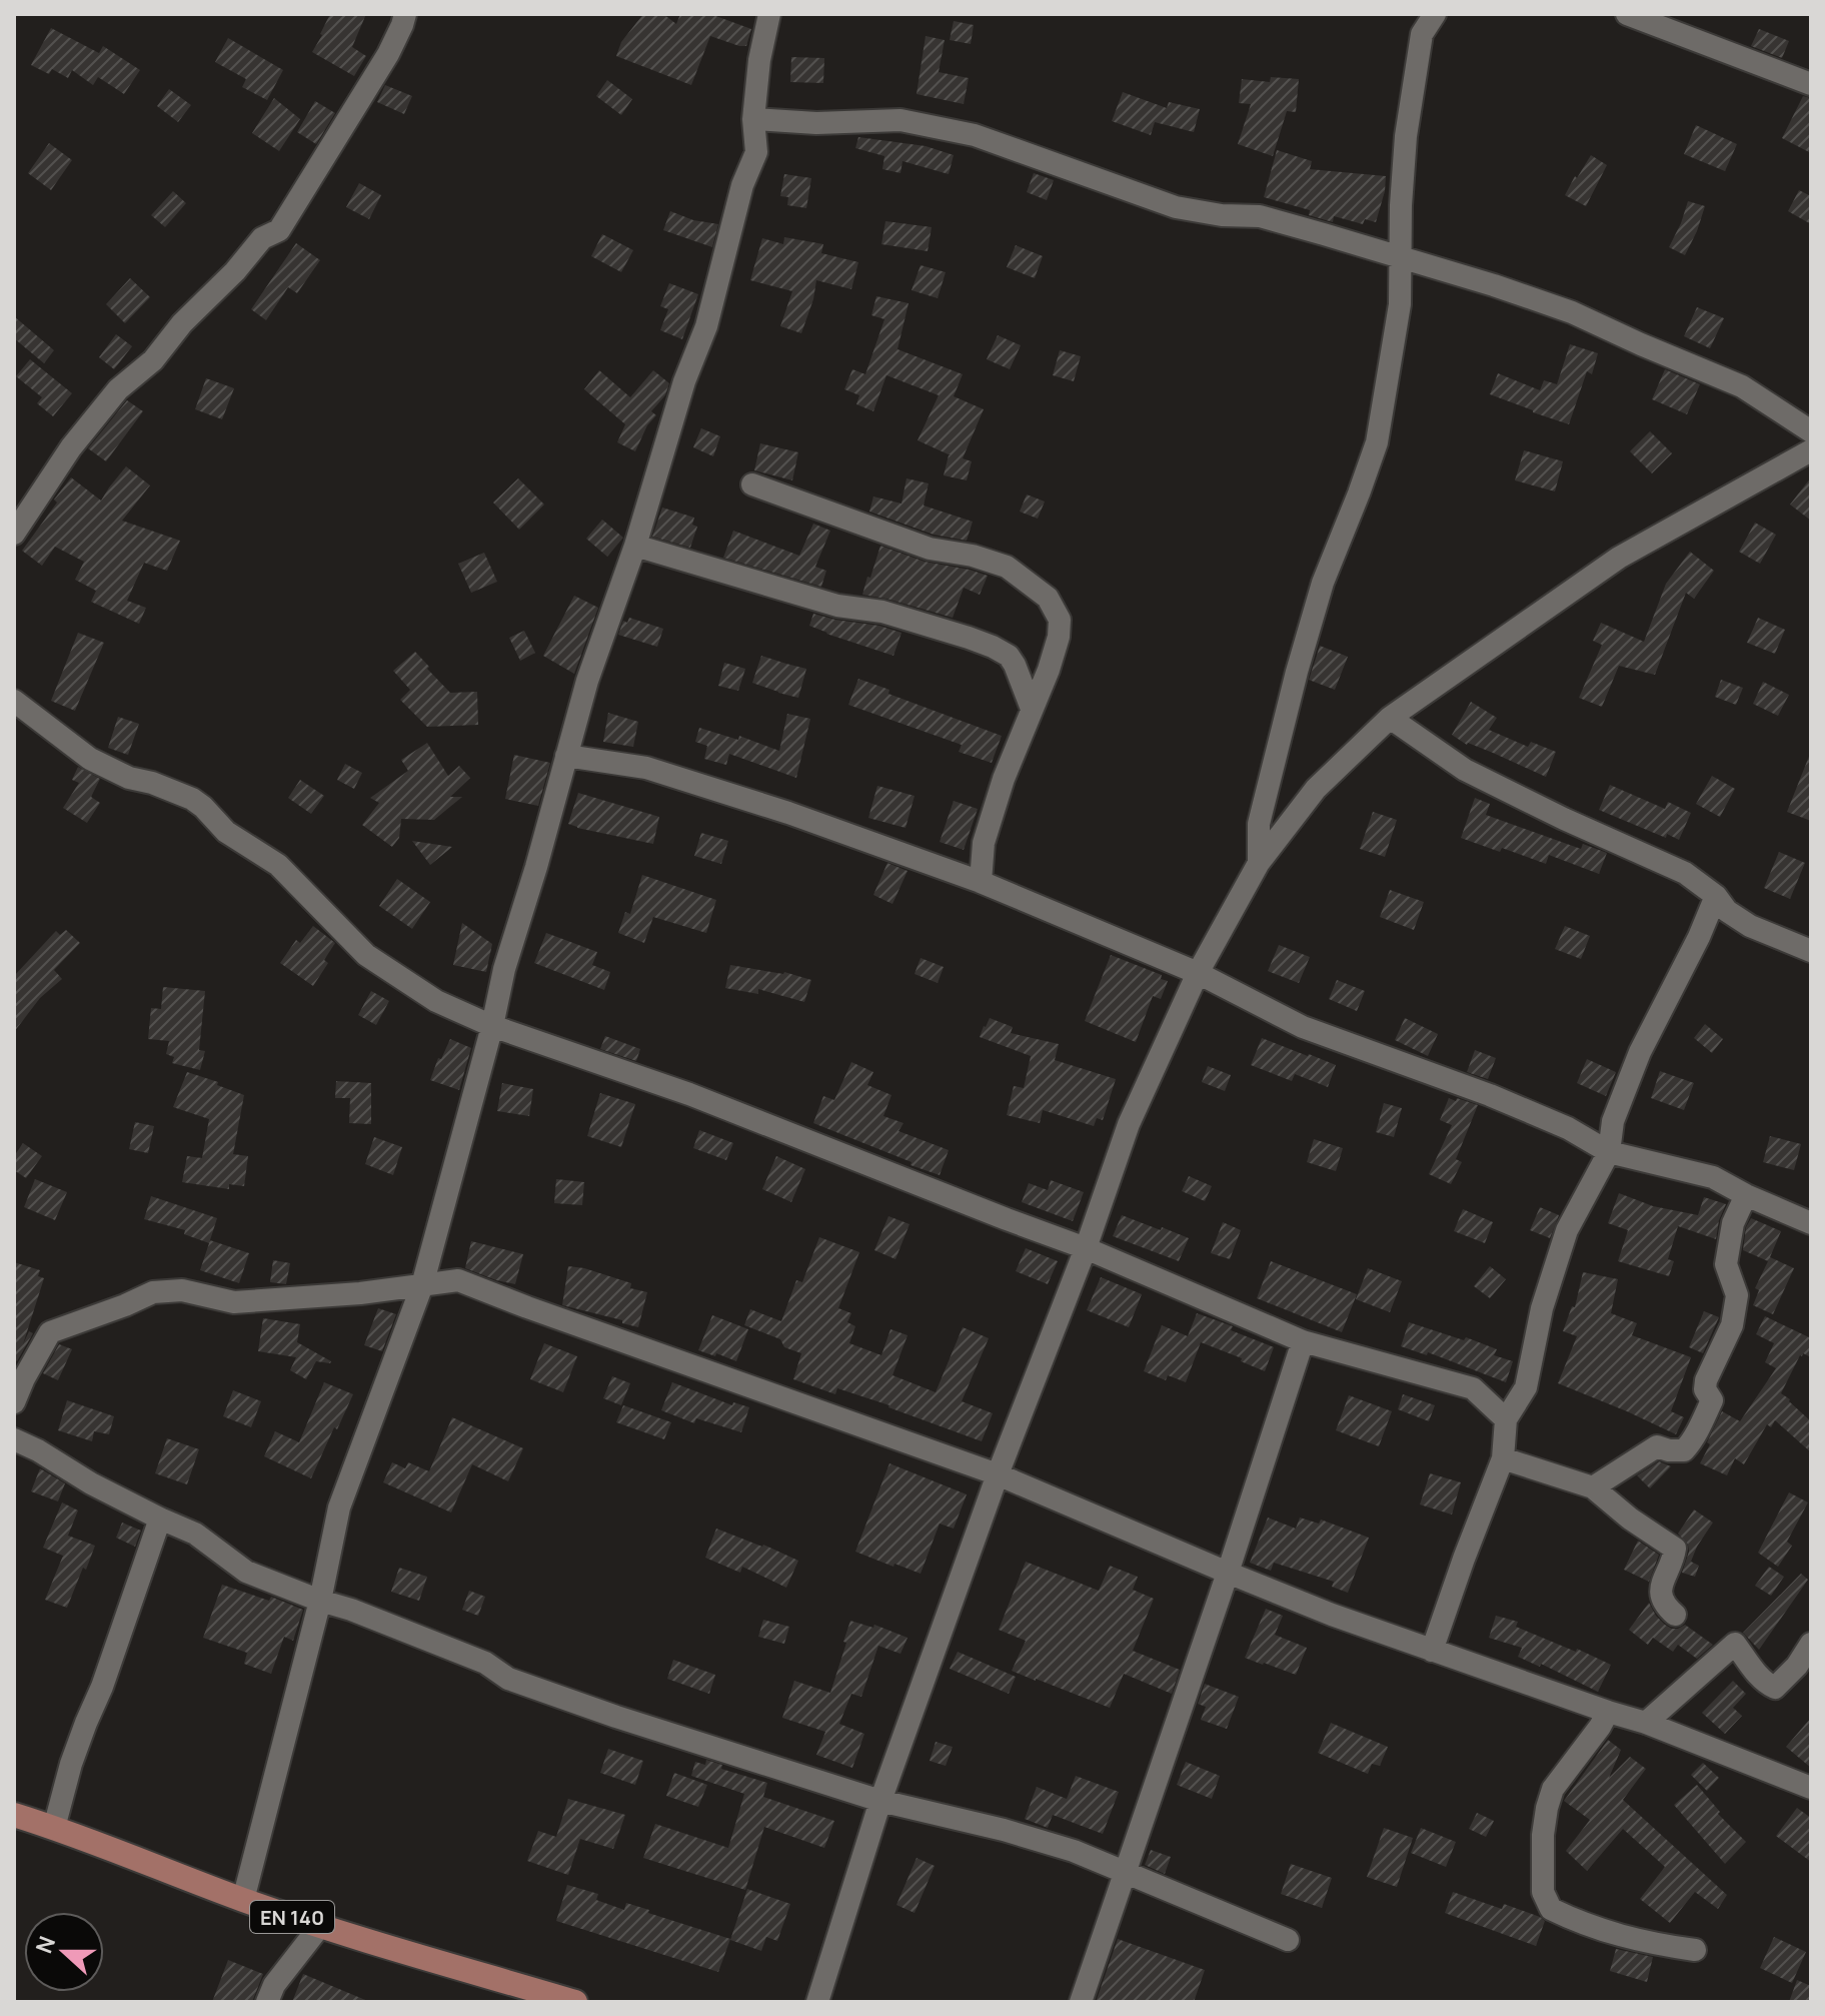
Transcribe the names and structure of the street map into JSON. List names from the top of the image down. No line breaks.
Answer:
{"streets":{"main road":["EN 140"]},"north":"left"}
